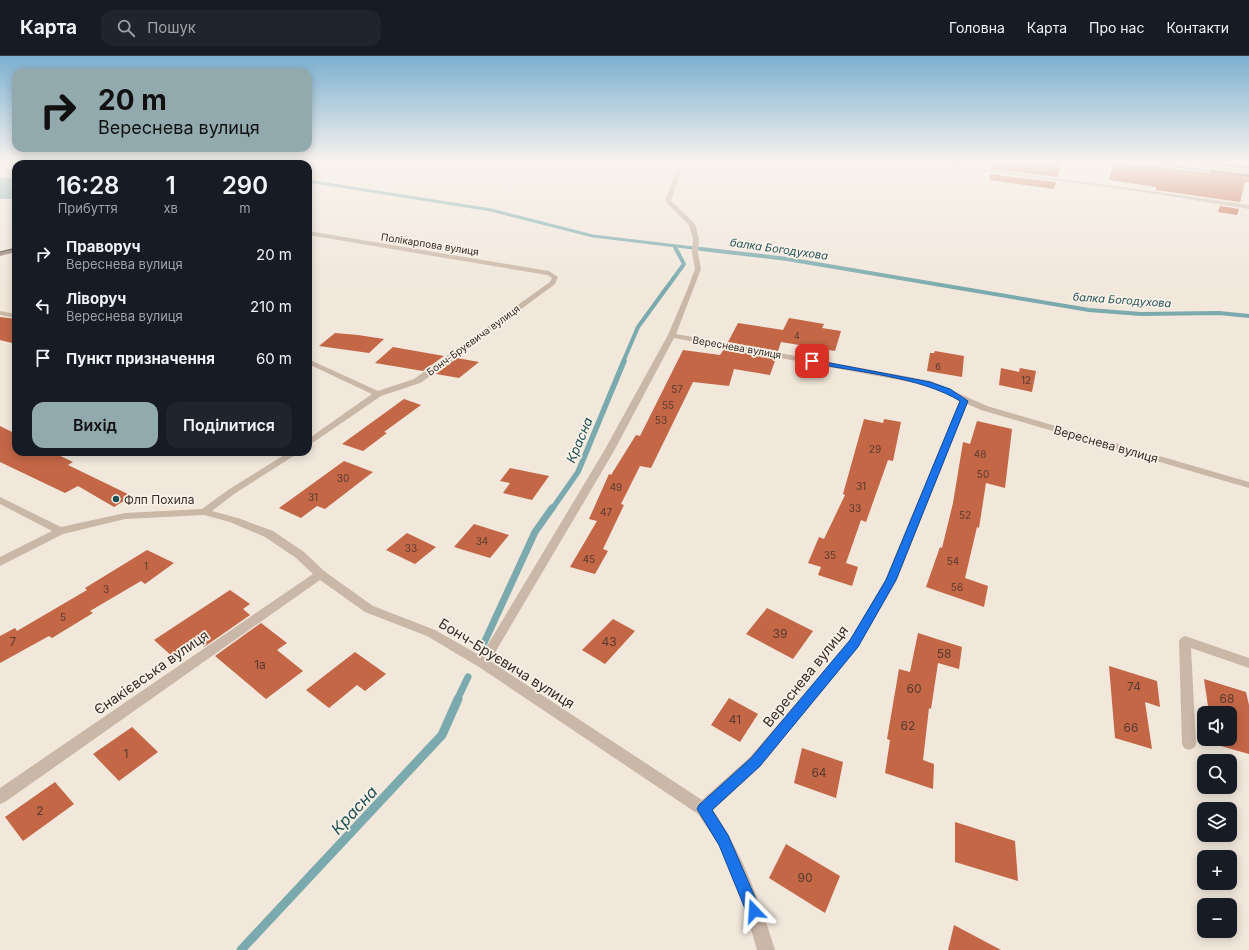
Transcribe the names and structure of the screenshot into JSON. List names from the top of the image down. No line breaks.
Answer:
{"streets":{"street":["Полікарпова вулиця","Бонч-Бруєвича вулиця","Вереснева вулиця","Єнакієвська вулиця"]},"crossings":[["Полікарпова вулиця","Бонч-Бруєвича вулиця"],["Бонч-Бруєвича вулиця","Вереснева вулиця"],["Бонч-Бруєвича вулиця","Єнакієвська вулиця"]],"water":["балка Богодухова","Красна"],"places":["Флп Похила"],"house_numbers":["4","6","12","57","55","53","29","48","50","30","31","49","31","33","47","52","34","33","35","45","54","1","56","3","5","39","7","43","58","1а","74","60","68","41","62","66","1","64","2","90"],"page":{"header":"Карта","search":"Пошук","nav":["Головна","Карта","Про нас","Контакти"],"turn":["20 m","Вереснева вулиця"],"eta":["16:28","Прибуття","1","хв","290","m"],"list":[{"name":"Праворуч","note":"Вереснева вулиця","value":"20 m"},{"name":"Ліворуч","note":"Вереснева вулиця","value":"210 m"},{"name":"Пункт призначення","value":"60 m"}],"buttons":["Вихід","Поділитися"],"map_buttons":["+","−"]}}
